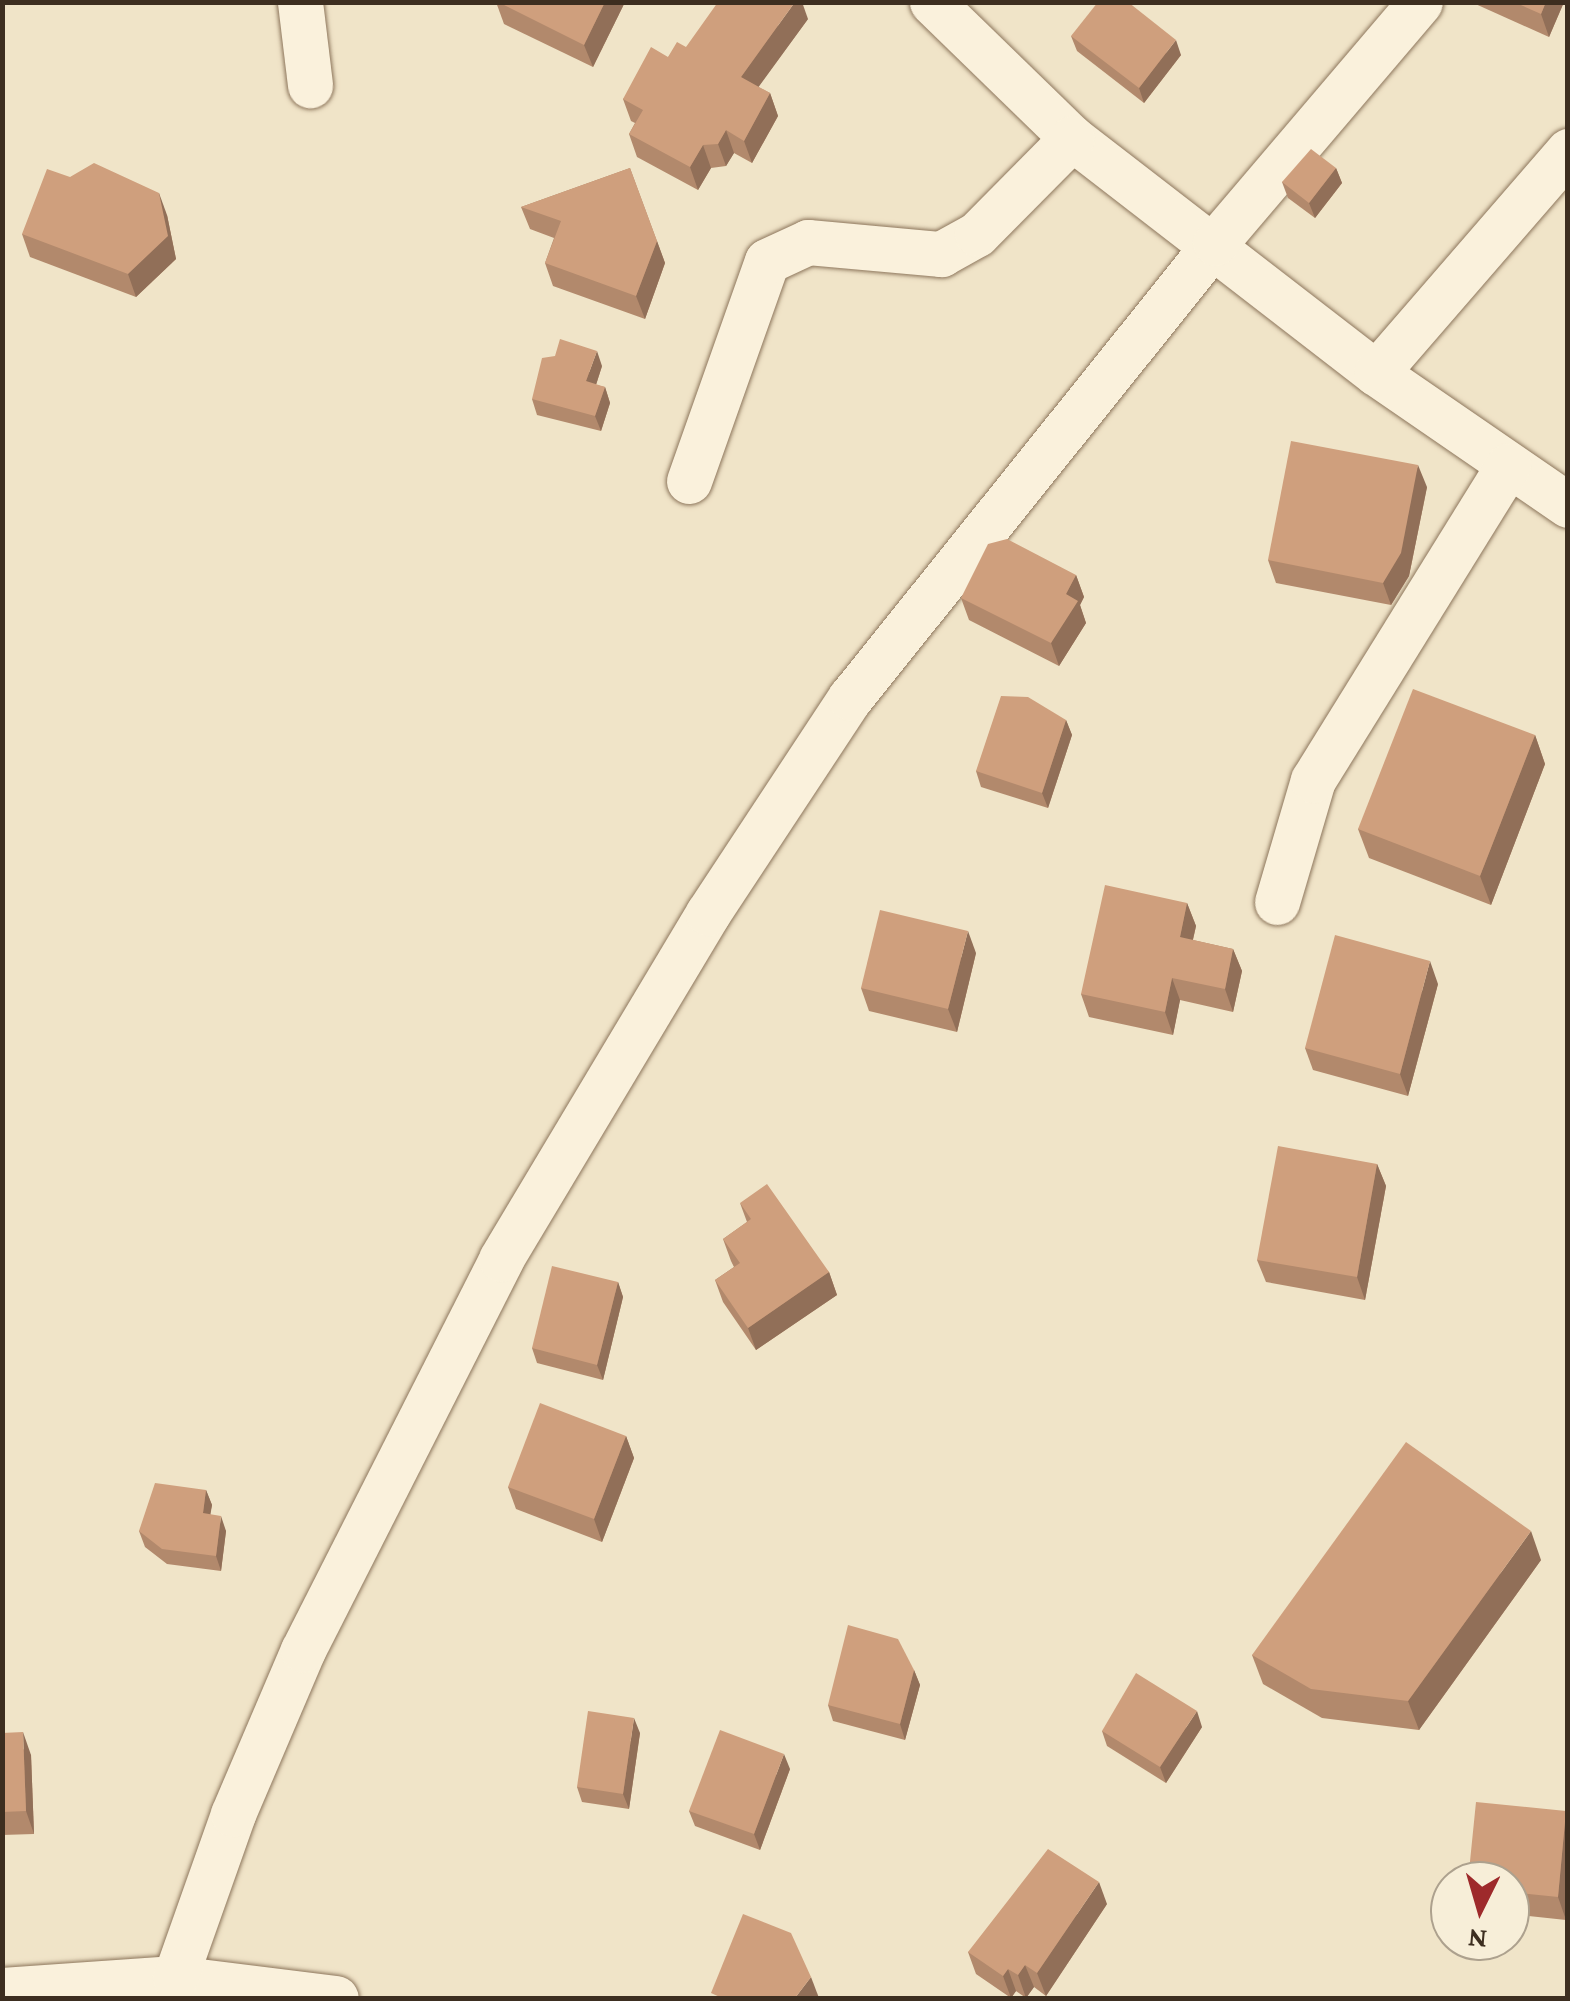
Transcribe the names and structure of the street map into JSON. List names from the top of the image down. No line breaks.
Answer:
{"north":"bottom"}
